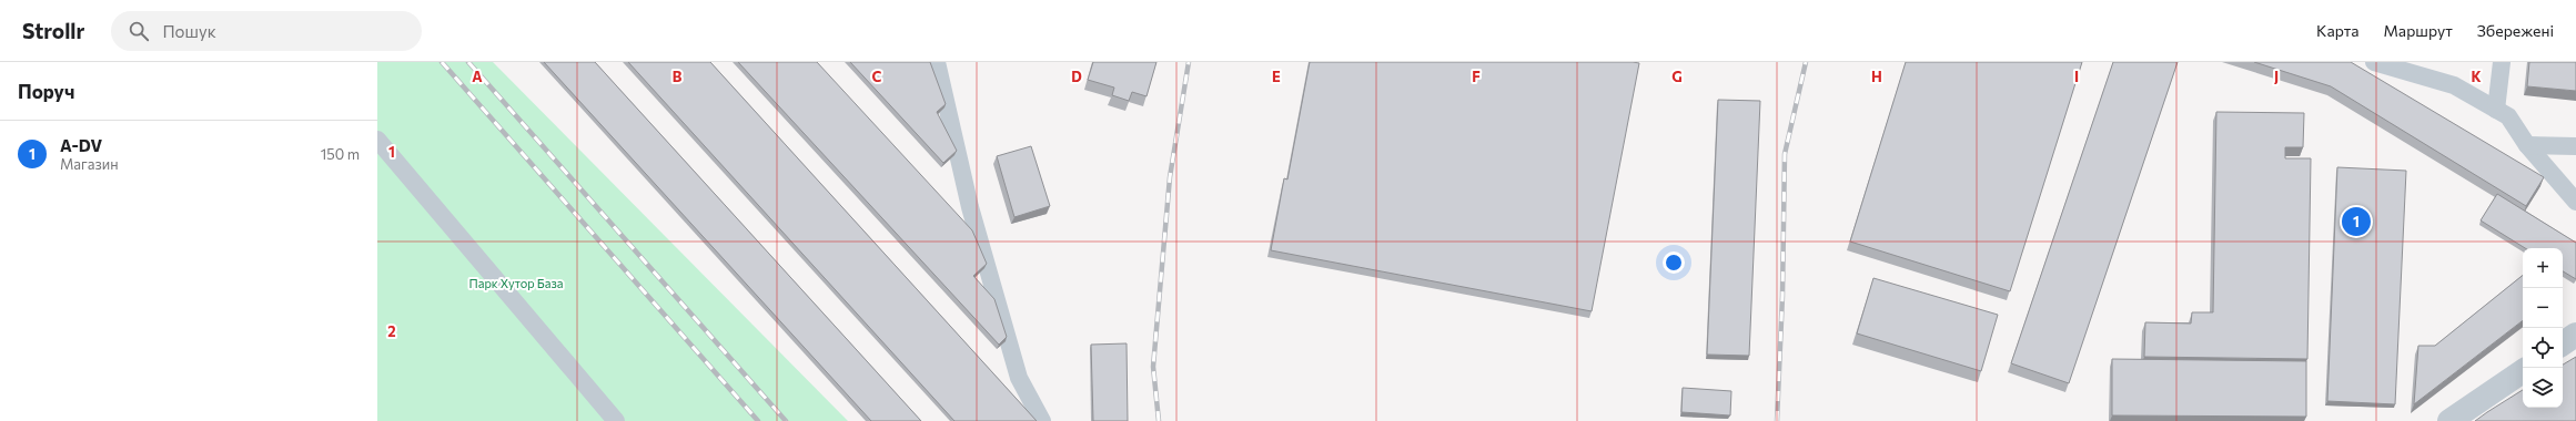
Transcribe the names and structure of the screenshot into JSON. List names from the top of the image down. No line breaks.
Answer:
{"parks":["Парк Хутор База"],"page":{"header":"Strollr","search":"Пошук","nav":["Карта","Маршрут","Збережені"],"heading":"Поруч","list":[{"mark":"1","name":"A-DV","note":"Магазин","value":"150 m"}],"pins":"1","map_buttons":["+","−"]},"grid":{"columns":["A","B","C","D","E","F","G","H","I","J","K"],"rows":["1","2"]}}
